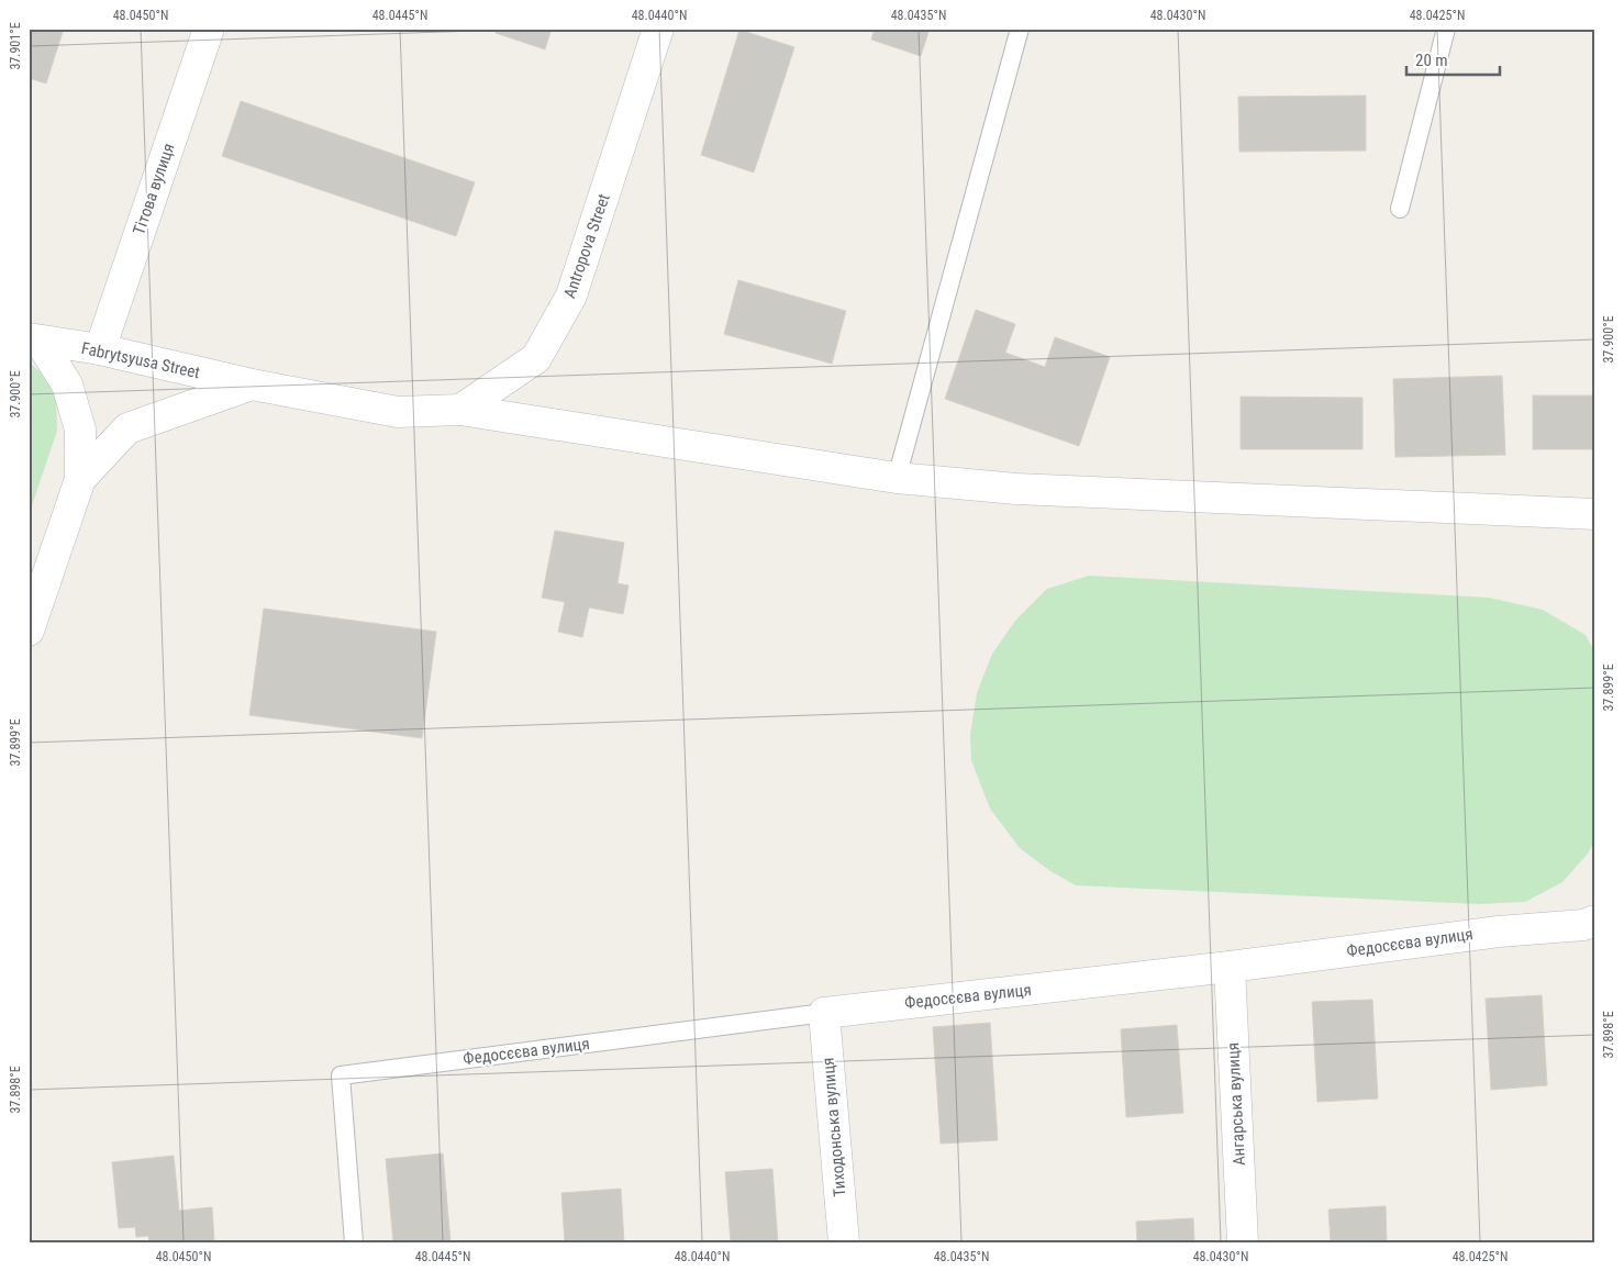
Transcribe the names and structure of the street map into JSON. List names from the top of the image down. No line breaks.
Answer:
{"streets":{"street":["Тітова вулиця","Antropova Street","Fabrytsyusa Street","Федосєєва вулиця","Ангарська вулиця","Тиходонська вулиця"]},"crossings":[["Тітова вулиця","Fabrytsyusa Street"],["Федосєєва вулиця","Ангарська вулиця"],["Федосєєва вулиця","Тиходонська вулиця"]],"scale_bar":"20 m","coordinates":["48.0450°N","48.0445°N","48.0440°N","48.0435°N","48.0430°N","48.0425°N","37.901°E","37.900°E","37.899°E","37.898°E"]}
